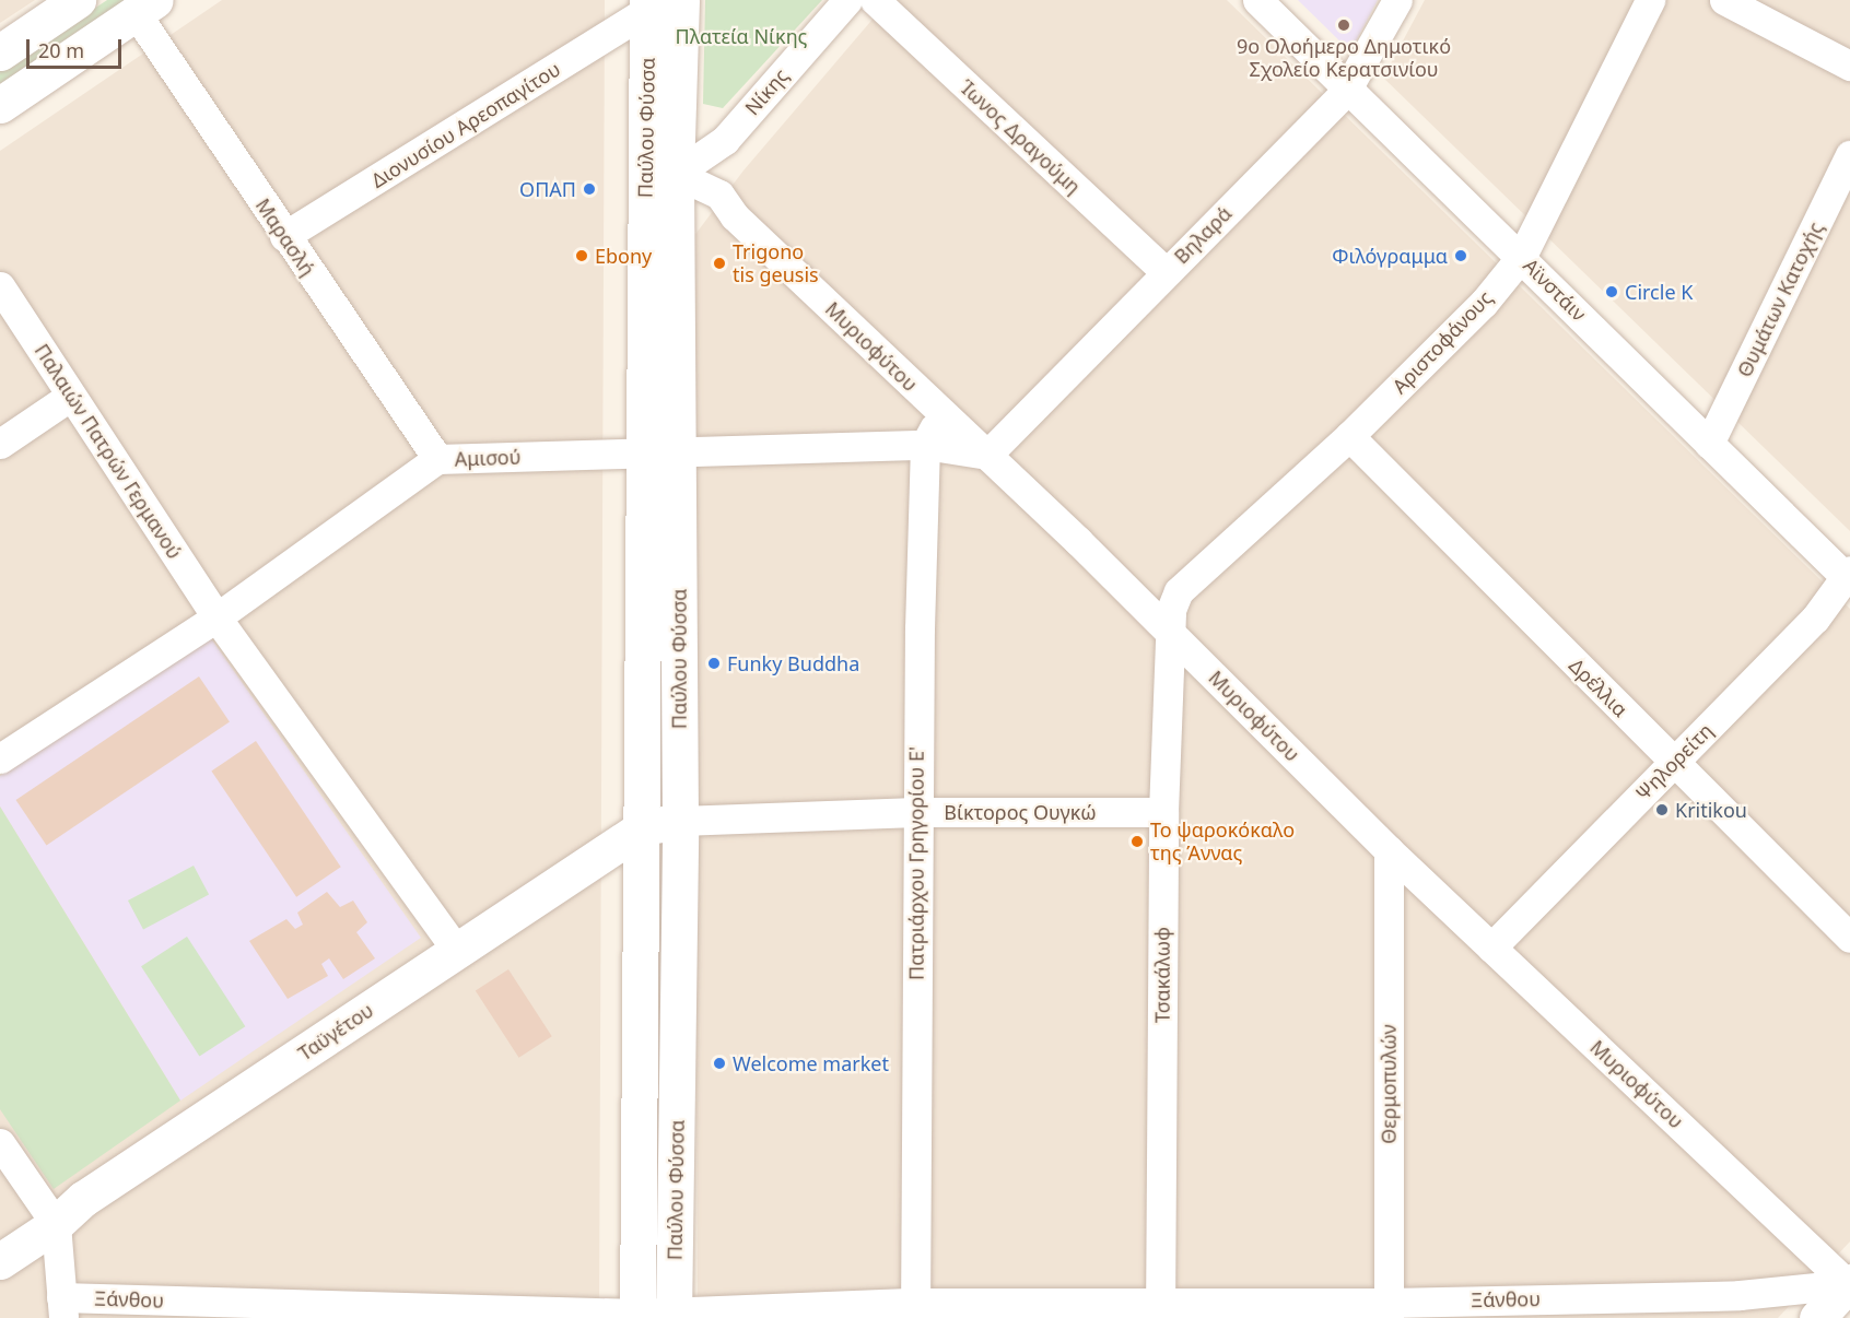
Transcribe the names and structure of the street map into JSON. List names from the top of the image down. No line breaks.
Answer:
{"streets":{"street":["Νίκης","Διονυσίου Αρεοπαγίτου","Παύλου Φύσσα","Ίωνος Δραγούμη","Βηλαρά","Μαρασλή","Αϊνστάιν","Θυμάτων Κατοχής","Αριστοφάνους","Μυριοφύτου","Παλαιών Πατρών Γερμανού","Αμισού","Δρέλλια","Ψηλορείτη","Βίκτορος Ουγκώ","Πατριάρχου Γρηγορίου Ε'","Τσακάλωφ","Ταϋγέτου","Θερμοπυλών","Ξάνθου"]},"crossings":[["Νίκης","Παύλου Φύσσα"],["Νίκης","Μυριοφύτου"],["Διονυσίου Αρεοπαγίτου","Παύλου Φύσσα"],["Διονυσίου Αρεοπαγίτου","Μαρασλή"],["Παύλου Φύσσα","Μυριοφύτου"],["Παύλου Φύσσα","Αμισού"],["Παύλου Φύσσα","Βίκτορος Ουγκώ"],["Παύλου Φύσσα","Ταϋγέτου"],["Παύλου Φύσσα","Ξάνθου"],["Ίωνος Δραγούμη","Βηλαρά"],["Βηλαρά","Αϊνστάιν"],["Βηλαρά","Μυριοφύτου"],["Βηλαρά","Αμισού"],["Μαρασλή","Αμισού"],["Αϊνστάιν","Θυμάτων Κατοχής"],["Αϊνστάιν","Αριστοφάνους"],["Αϊνστάιν","Ψηλορείτη"],["Αριστοφάνους","Μυριοφύτου"],["Αριστοφάνους","Δρέλλια"],["Αριστοφάνους","Τσακάλωφ"],["Μυριοφύτου","Αμισού"],["Μυριοφύτου","Ψηλορείτη"],["Μυριοφύτου","Πατριάρχου Γρηγορίου Ε'"],["Μυριοφύτου","Τσακάλωφ"],["Μυριοφύτου","Θερμοπυλών"],["Μυριοφύτου","Ξάνθου"],["Παλαιών Πατρών Γερμανού","Αμισού"],["Παλαιών Πατρών Γερμανού","Ταϋγέτου"],["Αμισού","Πατριάρχου Γρηγορίου Ε'"],["Δρέλλια","Ψηλορείτη"],["Βίκτορος Ουγκώ","Πατριάρχου Γρηγορίου Ε'"],["Βίκτορος Ουγκώ","Τσακάλωφ"],["Βίκτορος Ουγκώ","Ταϋγέτου"],["Πατριάρχου Γρηγορίου Ε'","Ξάνθου"],["Τσακάλωφ","Ξάνθου"],["Θερμοπυλών","Ξάνθου"]],"parks":["Πλατεία Νίκης"],"places":["9ο Ολοήμερο Δημοτικό Σχολείο Κερατσινίου","ΟΠΑΠ","Ebony","Φιλόγραμμα","Trigono tis geusis","Circle K","Funky Buddha","Kritikou","Το ψαροκόκαλο της Άννας","Welcome market"],"scale_bar":"20 m"}
